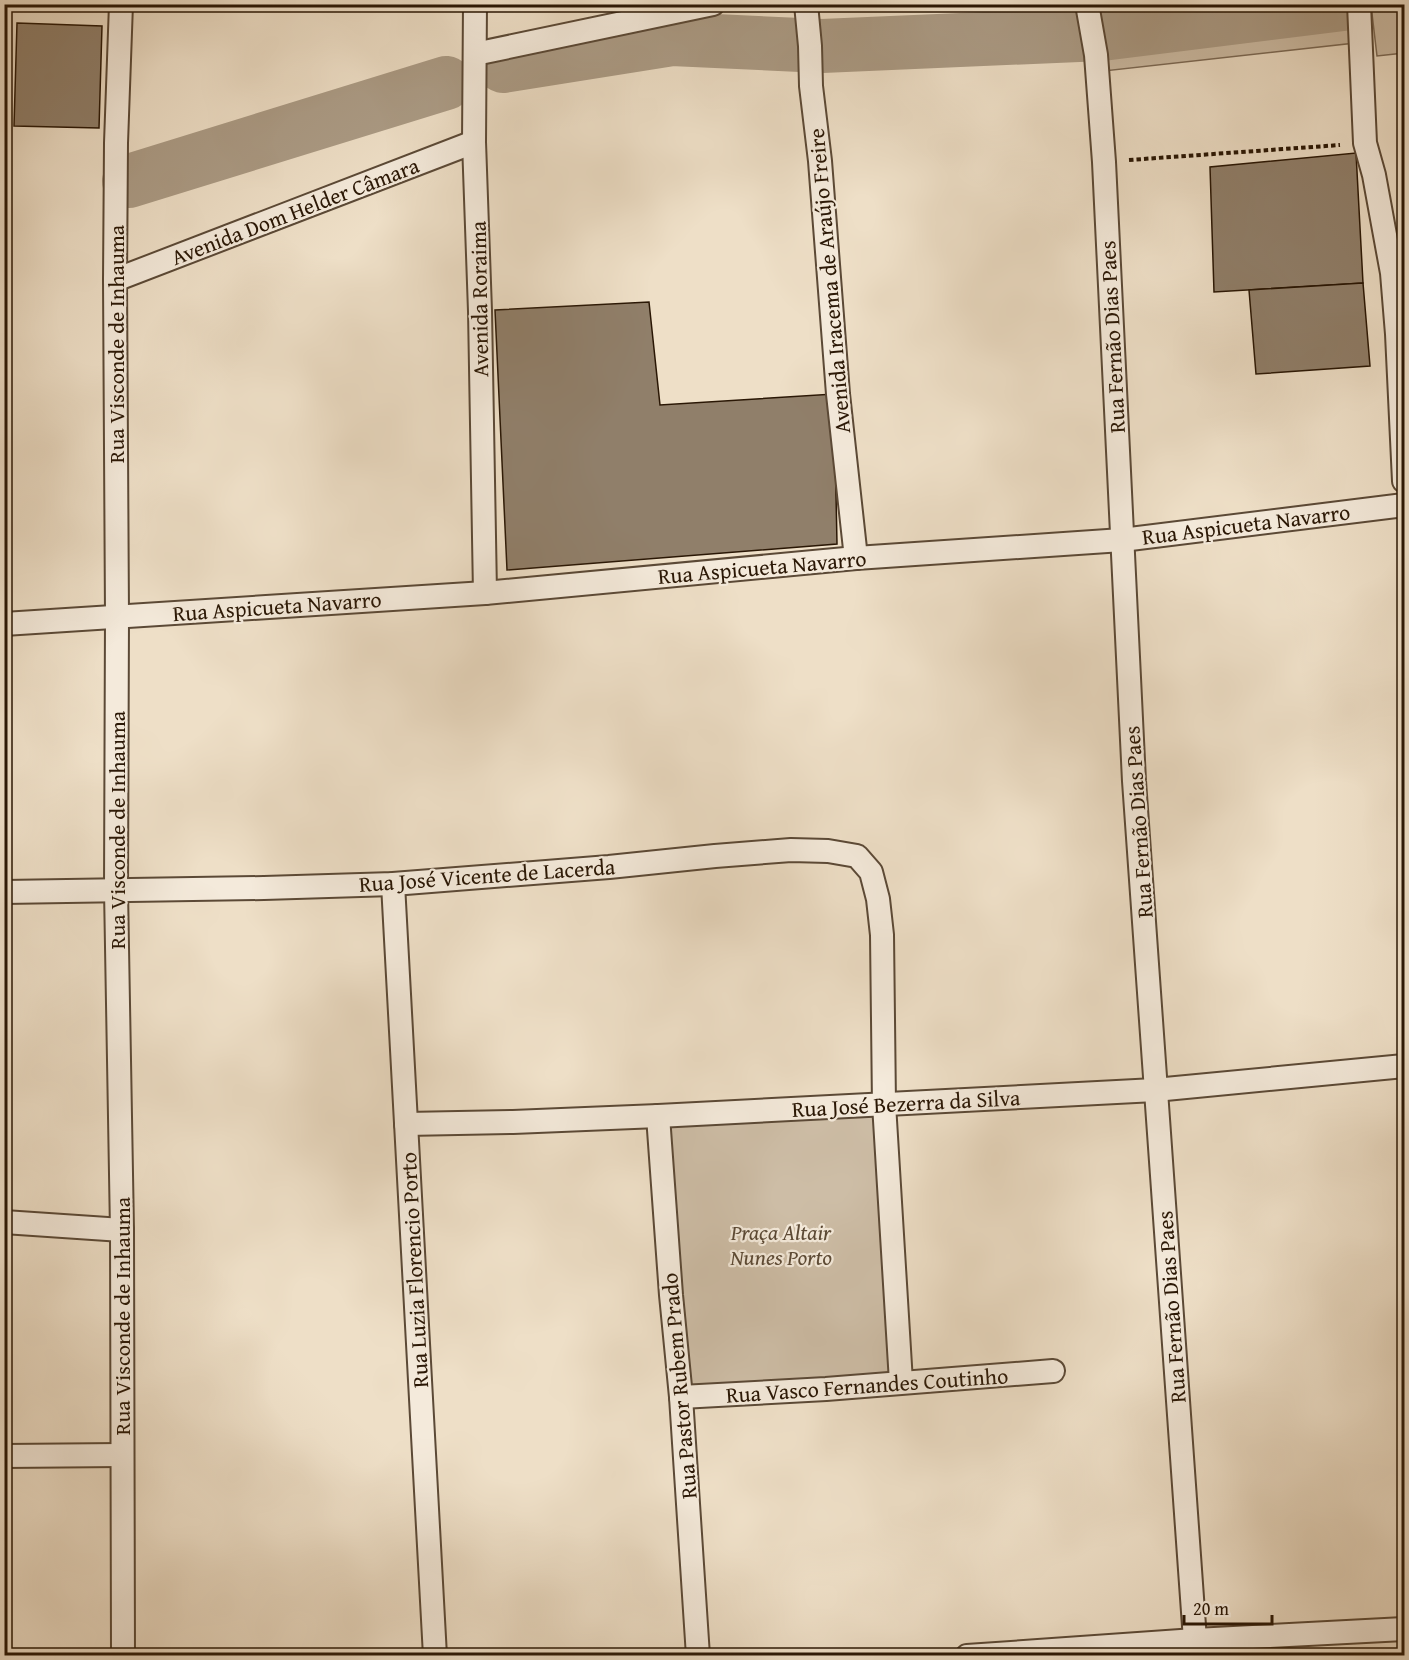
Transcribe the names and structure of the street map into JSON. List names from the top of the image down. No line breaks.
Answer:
{"streets":{"street":["Avenida Dom Helder Câmara","Avenida Iracema de Araújo Freire","Avenida Roraima","Rua Fernão Dias Paes","Rua Visconde de Inhauma","Rua Aspicueta Navarro","Rua José Vicente de Lacerda","Rua José Bezerra da Silva","Rua Luzia Florencio Porto","Rua Vasco Fernandes Coutinho","Rua Pastor Rubem Prado"]},"crossings":[["Avenida Dom Helder Câmara","Avenida Roraima"],["Avenida Dom Helder Câmara","Rua Visconde de Inhauma"],["Avenida Iracema de Araújo Freire","Rua Aspicueta Navarro"],["Avenida Roraima","Rua Aspicueta Navarro"],["Rua Fernão Dias Paes","Rua Aspicueta Navarro"],["Rua Fernão Dias Paes","Rua José Bezerra da Silva"],["Rua Visconde de Inhauma","Rua Aspicueta Navarro"],["Rua Visconde de Inhauma","Rua José Vicente de Lacerda"],["Rua José Vicente de Lacerda","Rua José Bezerra da Silva"],["Rua José Vicente de Lacerda","Rua Luzia Florencio Porto"],["Rua José Bezerra da Silva","Rua Luzia Florencio Porto"],["Rua José Bezerra da Silva","Rua Pastor Rubem Prado"],["Rua Vasco Fernandes Coutinho","Rua Pastor Rubem Prado"]],"parks":["Praça Altair Nunes Porto"],"scale_bar":"20 m"}
